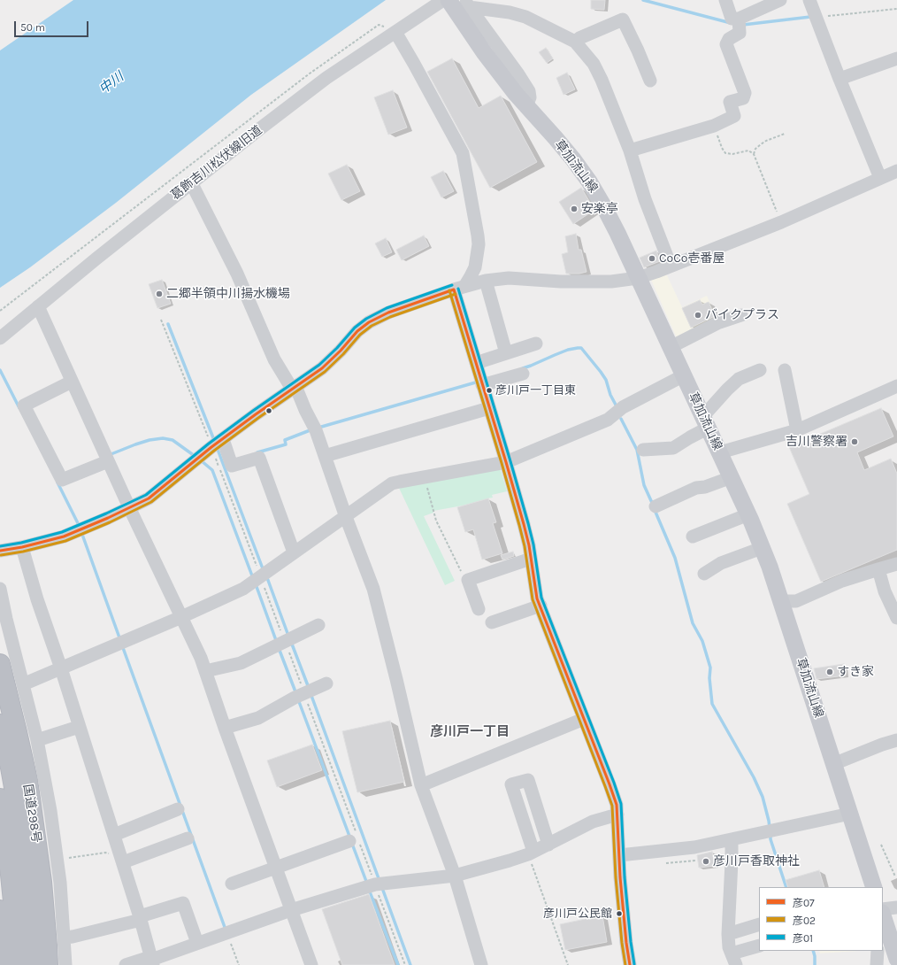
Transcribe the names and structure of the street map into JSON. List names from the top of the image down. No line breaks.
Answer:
{"streets":{"highway":["国道298号"],"main road":["草加流山線"],"street":["葛飾吉川松伏線旧道"]},"districts":["彦川戸一丁目"],"water":["中川"],"places":["安楽亭","CoCo壱番屋","二郷半領中川揚水機場","バイクプラス","彦川戸一丁目東","吉川警察署","すき家","彦川戸香取神社","彦川戸公民館"],"lines":["transit line 彦01","transit line 彦07","transit line 彦02"],"legend":["彦07","彦02","彦01"],"scale_bar":"50 m"}
